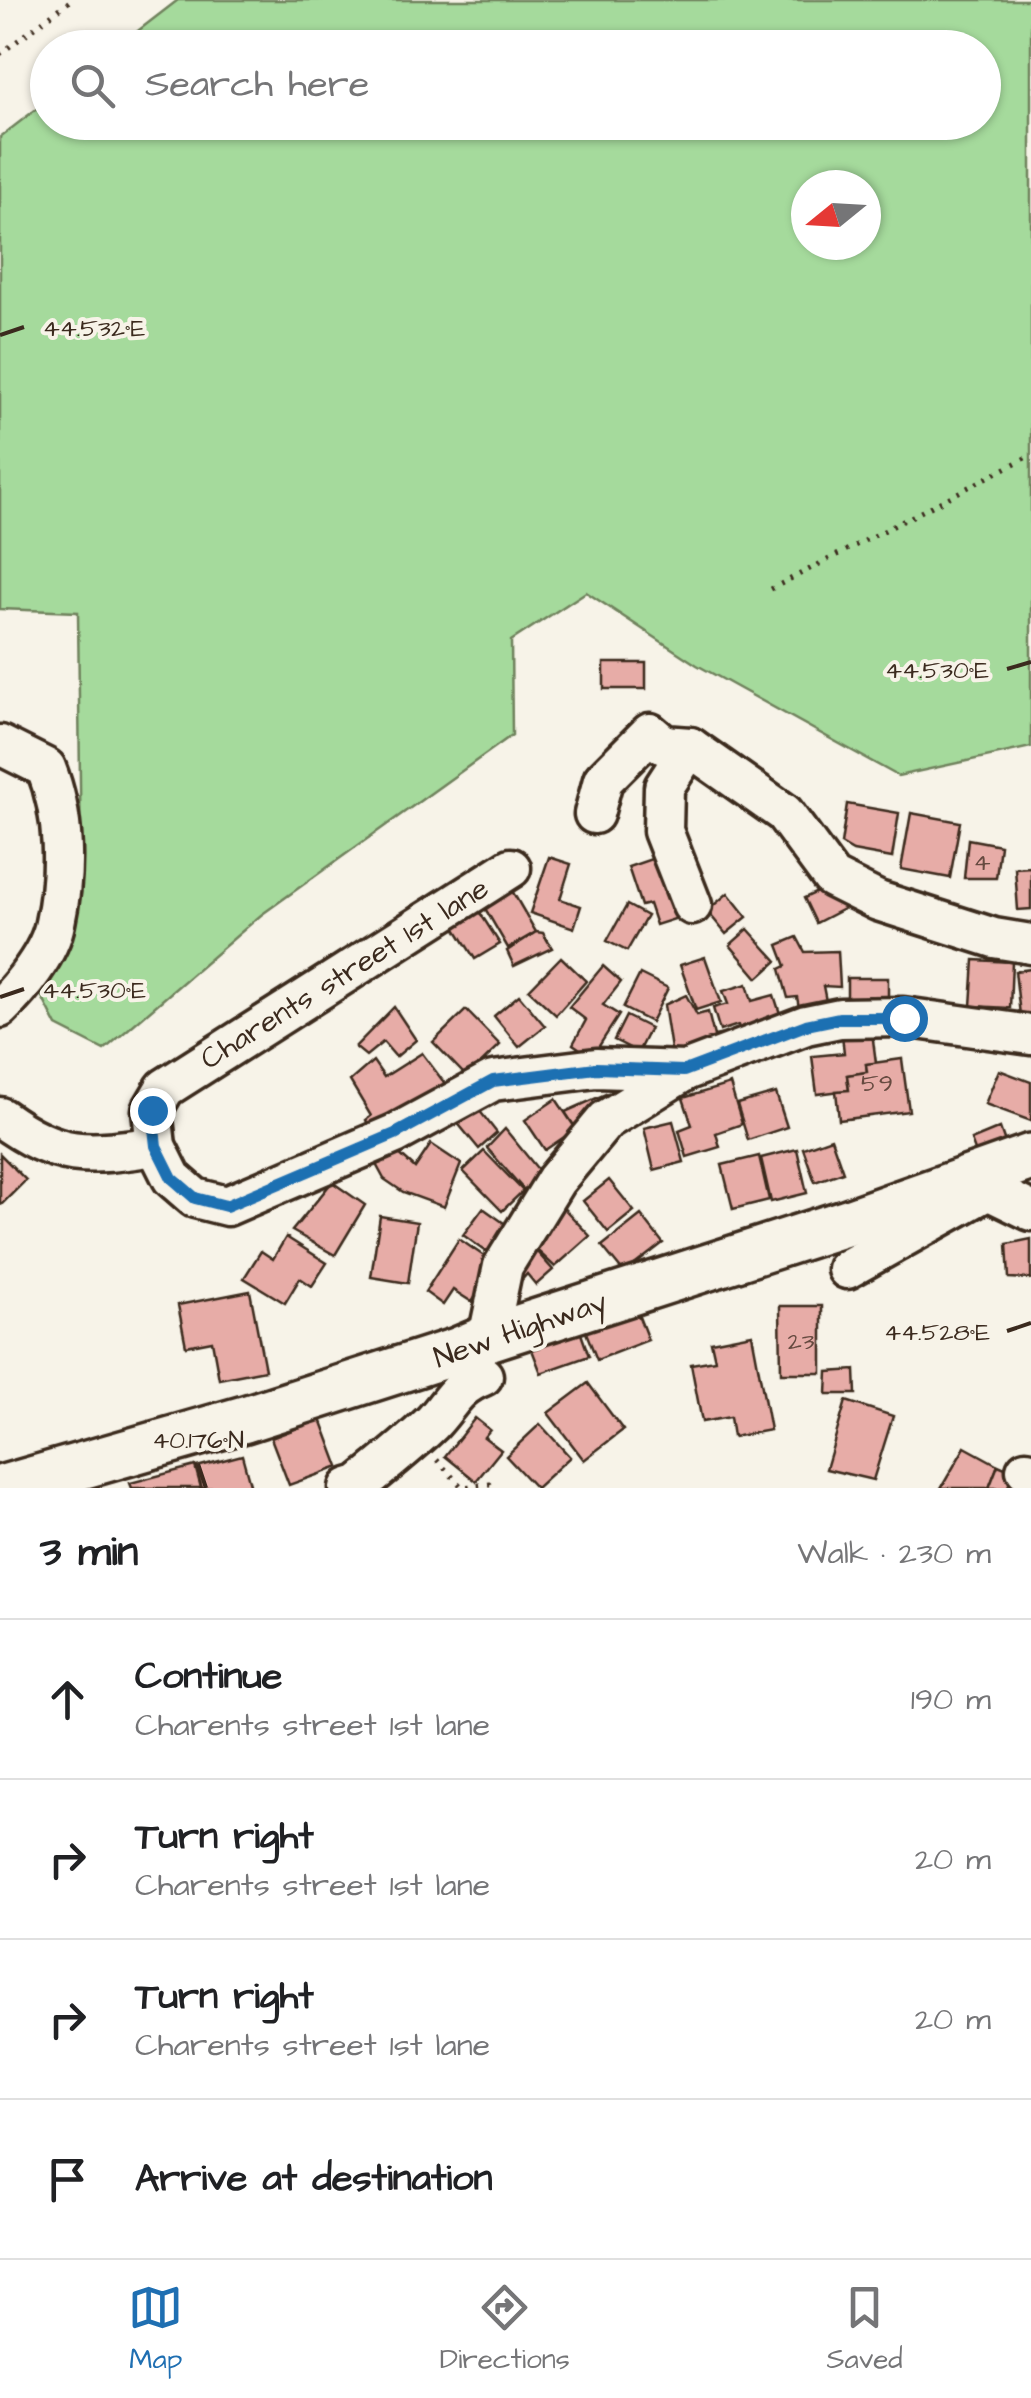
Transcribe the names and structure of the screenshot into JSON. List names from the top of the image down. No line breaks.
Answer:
{"streets":{"main road":["New Highway"],"street":["Charents street 1st lane"]},"house_numbers":["4","59","23"],"north":"left","page":{"search":"Search here","heading":["3 min","Walk · 230 m"],"list":[["Continue","Charents street 1st lane","190 m"],["Turn right","Charents street 1st lane","20 m"],["Turn right","Charents street 1st lane","20 m"],"Arrive at destination"],"nav":["Map","Directions","Saved"]},"coordinates":["44.532°E","44.530°E","44.528°E","40.176°N"]}
